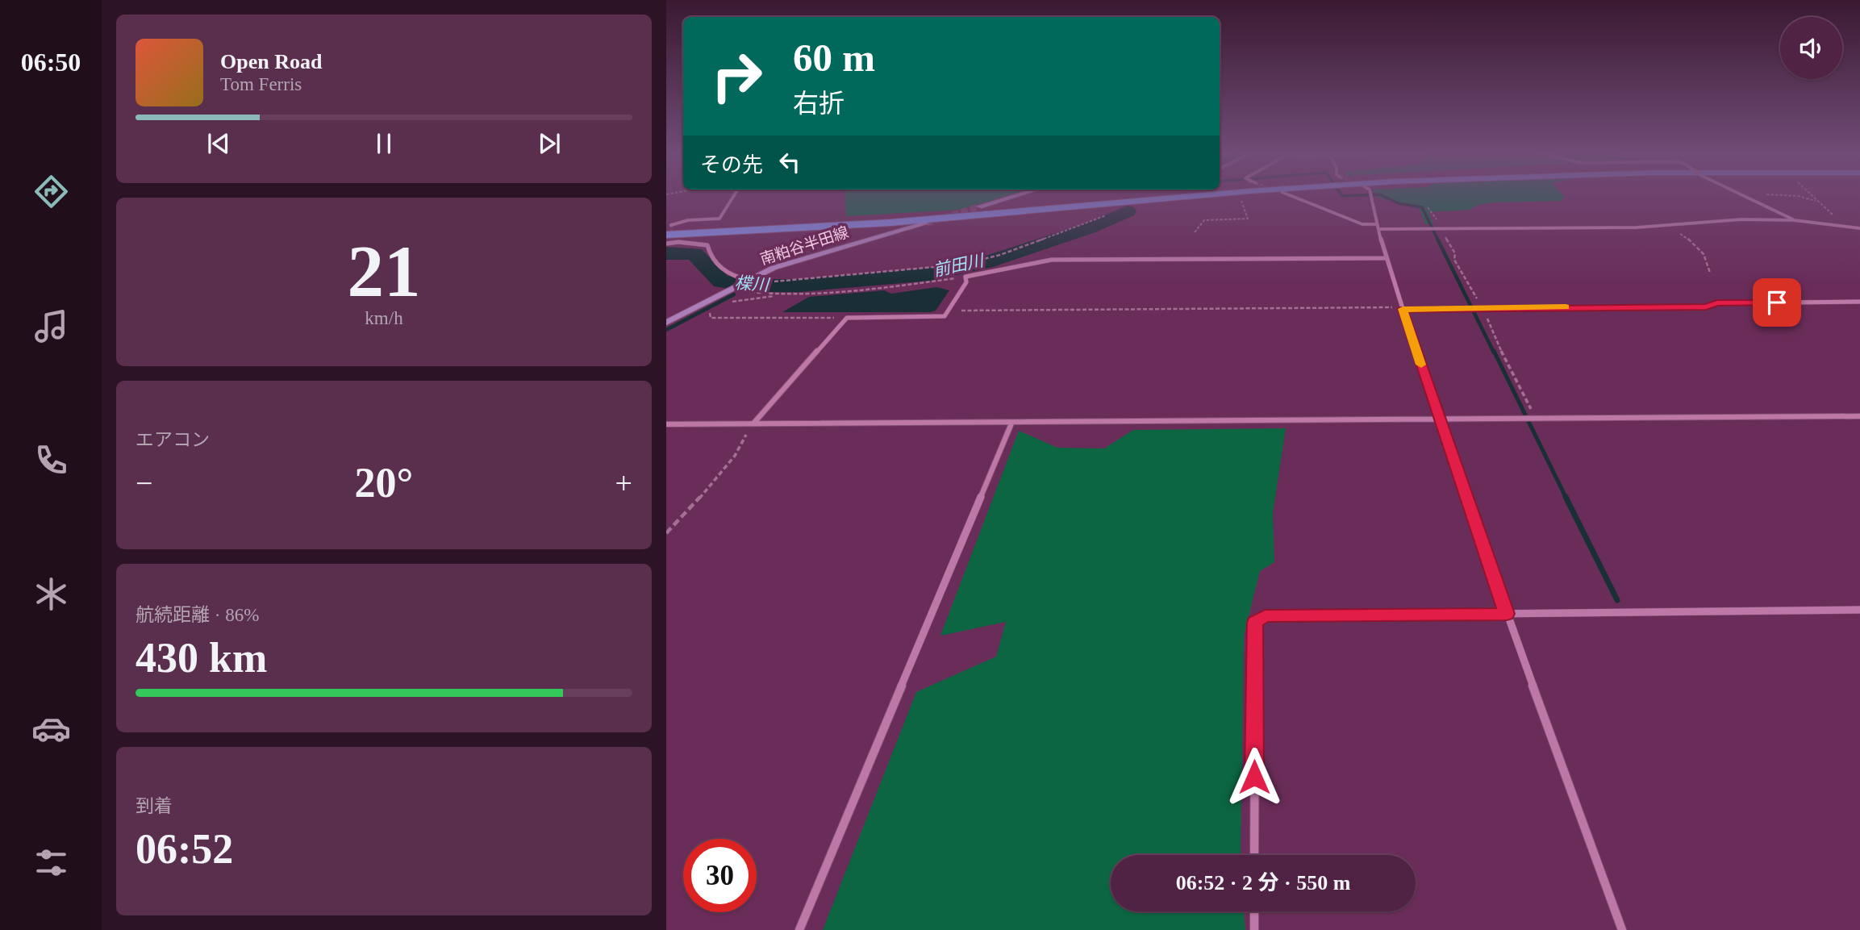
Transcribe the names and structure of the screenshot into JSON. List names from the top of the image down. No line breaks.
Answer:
{"streets":{"main road":["南粕谷半田線"]},"water":["前田川","楪川"],"page":{"tabs":"06:50","turn":["60 m","右折"],"song":["Open Road","Tom Ferris"],"then":"その先","tile":[["21","km/h"],"エアコン",["航続距離 · 86%","430 km"],["到着","06:52"]],"heat":["−","20°","+"],"limit":"30","trip":"06:52 · 2 分 · 550 m"}}
